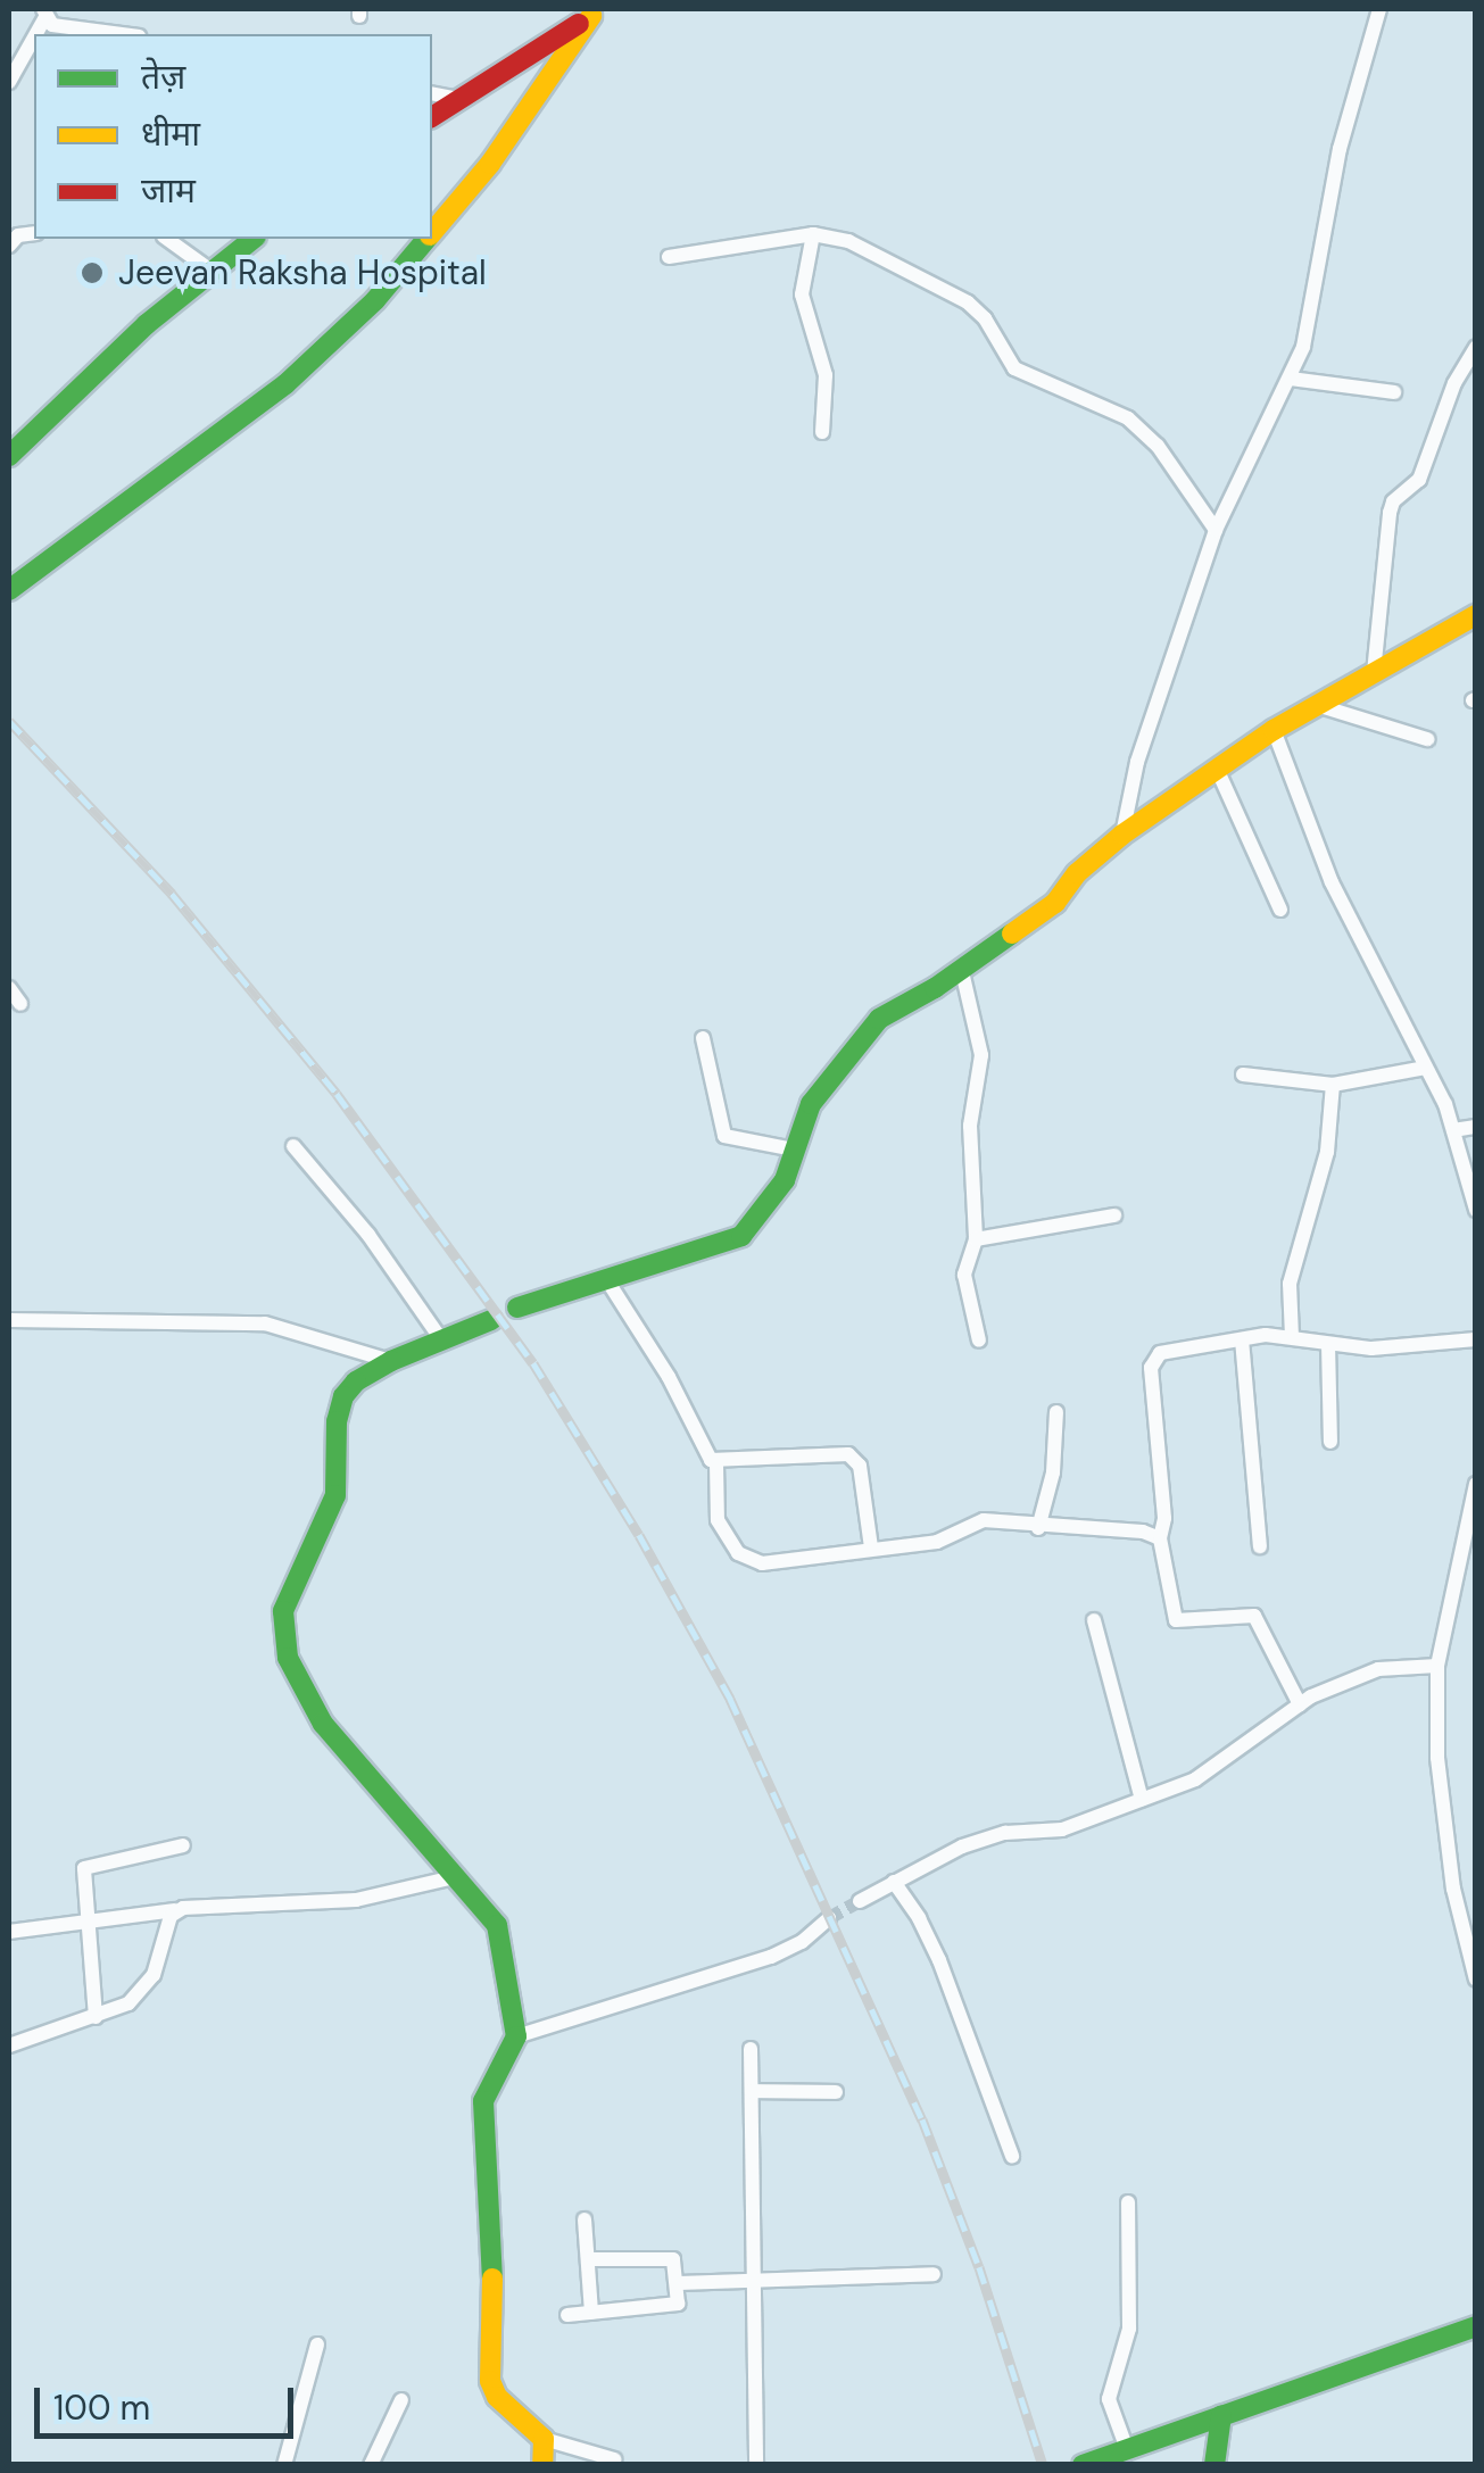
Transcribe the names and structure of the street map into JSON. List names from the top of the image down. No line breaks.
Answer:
{"places":["Jeevan Raksha Hospital"],"legend":["तेज़","धीमा","जाम"],"scale_bar":"100 m"}
